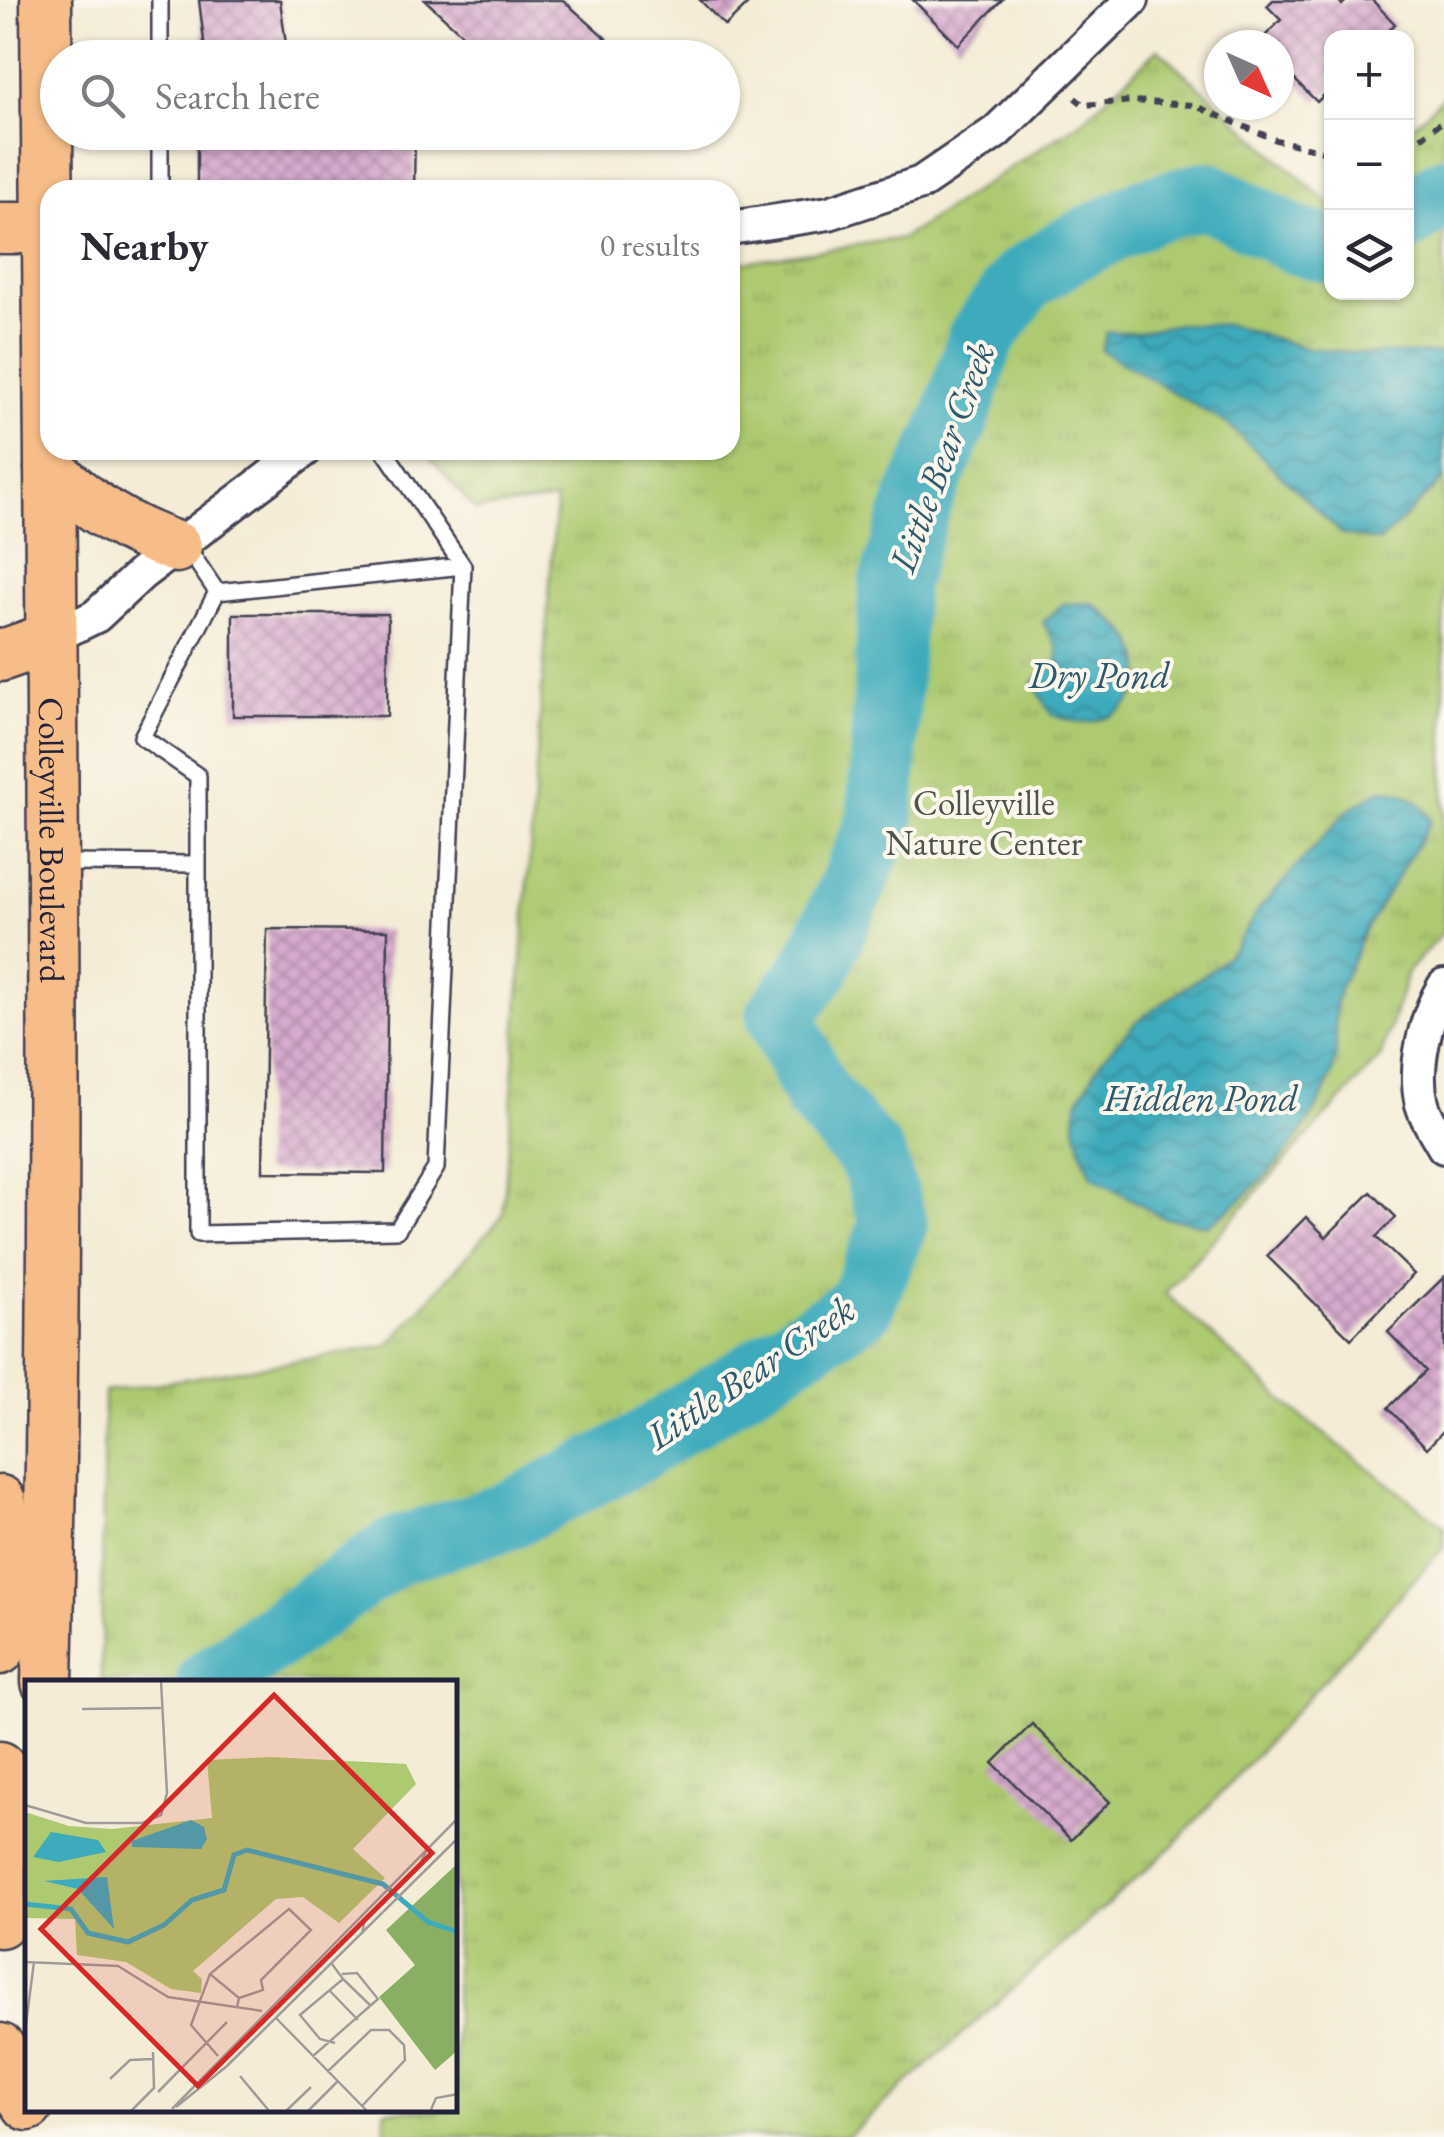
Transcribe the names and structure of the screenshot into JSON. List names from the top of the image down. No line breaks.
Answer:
{"streets":{"main road":["Colleyville Boulevard"]},"water":["Little Bear Creek","Dry Pond","Hidden Pond"],"parks":["Colleyville Nature Center"],"north":"bottom right","page":{"map_buttons":["+","−"],"search":"Search here","heading":["Nearby","0 results"]}}
